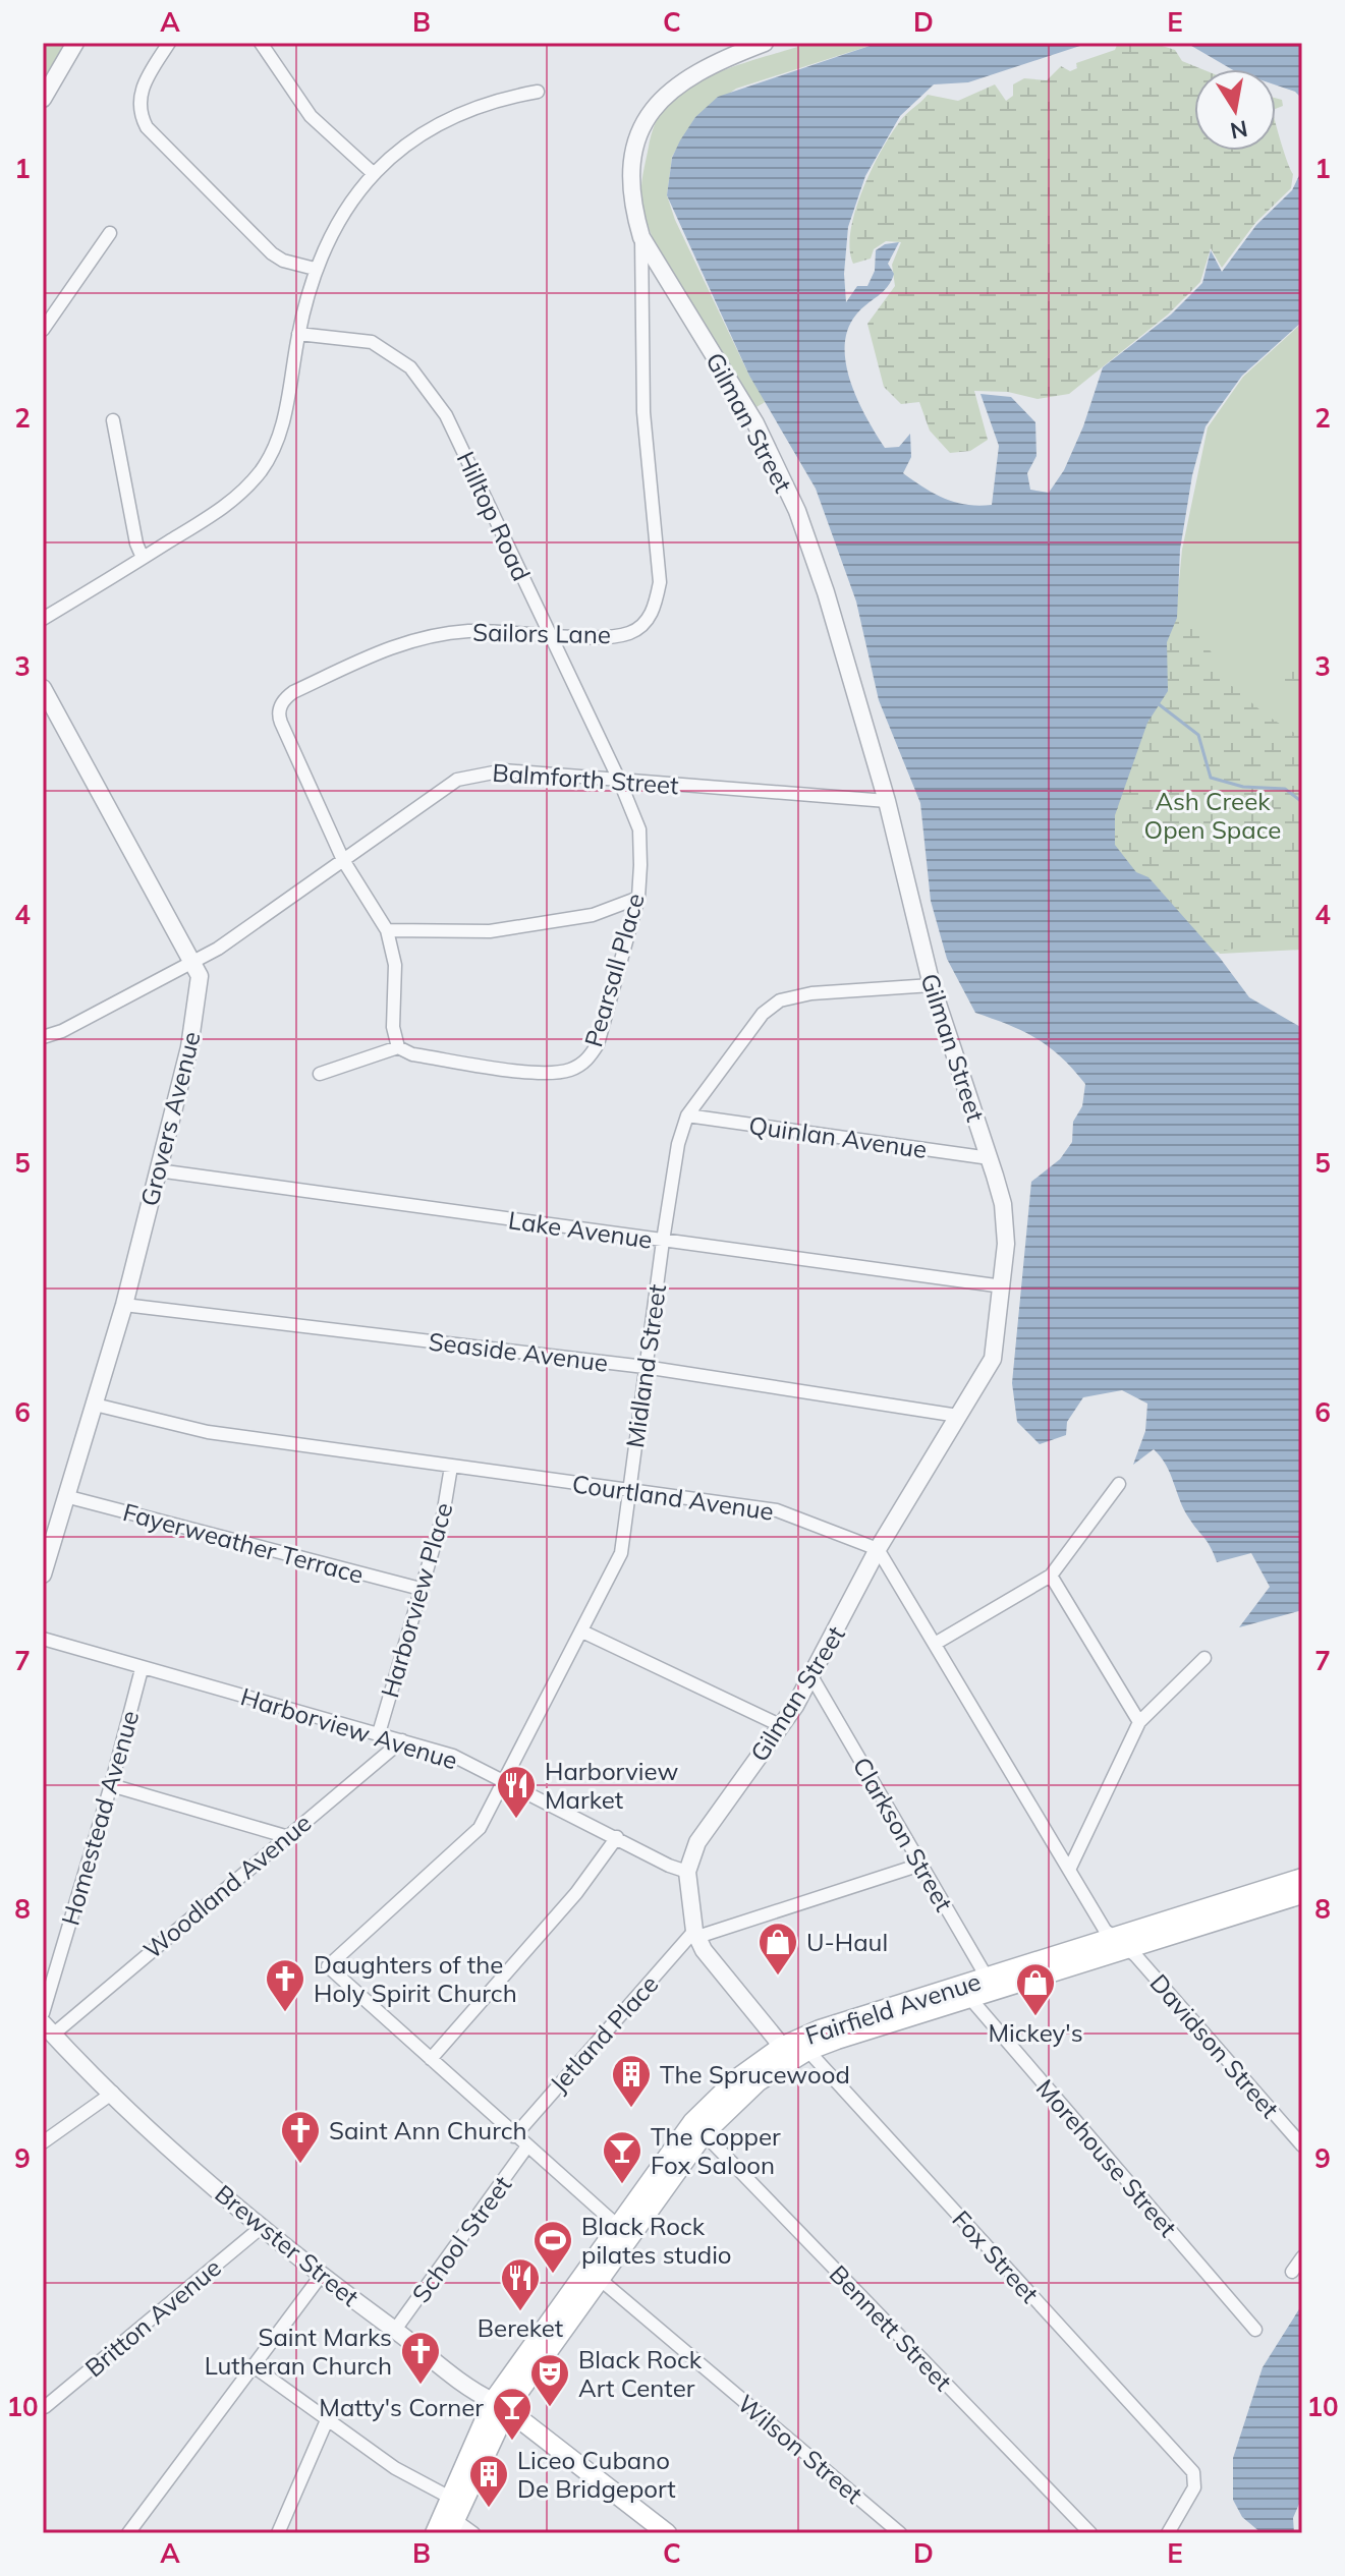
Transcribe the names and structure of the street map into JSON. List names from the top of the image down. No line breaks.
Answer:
{"streets":{"main road":["Fairfield Avenue","Brewster Street"],"street":["Gilman Street","Hilltop Road","Sailors Lane","Balmforth Street","Pearsall Place","Grovers Avenue","Quinlan Avenue","Lake Avenue","Seaside Avenue","Midland Street","Courtland Avenue","Fayerweather Terrace","Harborview Place","Harborview Avenue","Homestead Avenue","Clarkson Street","Woodland Avenue","Jetland Place","Davidson Street","Morehouse Street","School Street","Fox Street","Britton Avenue","Bennett Street","Wilson Street"]},"crossings":[["Gilman Street","Sailors Lane"],["Gilman Street","Balmforth Street"],["Gilman Street","Quinlan Avenue"],["Gilman Street","Lake Avenue"],["Gilman Street","Seaside Avenue"],["Gilman Street","Midland Street"],["Gilman Street","Courtland Avenue"],["Gilman Street","Harborview Avenue"],["Gilman Street","Clarkson Street"],["Gilman Street","Fairfield Avenue"],["Gilman Street","Jetland Place"],["Gilman Street","Fox Street"],["Hilltop Road","Sailors Lane"],["Hilltop Road","Balmforth Street"],["Hilltop Road","Pearsall Place"],["Sailors Lane","Balmforth Street"],["Balmforth Street","Pearsall Place"],["Balmforth Street","Grovers Avenue"],["Grovers Avenue","Lake Avenue"],["Grovers Avenue","Seaside Avenue"],["Grovers Avenue","Courtland Avenue"],["Grovers Avenue","Fayerweather Terrace"],["Quinlan Avenue","Midland Street"],["Lake Avenue","Midland Street"],["Seaside Avenue","Midland Street"],["Midland Street","Courtland Avenue"],["Midland Street","Harborview Avenue"],["Courtland Avenue","Harborview Place"],["Fayerweather Terrace","Harborview Place"],["Harborview Place","Harborview Avenue"],["Harborview Avenue","Homestead Avenue"],["Harborview Avenue","Woodland Avenue"],["Clarkson Street","Fairfield Avenue"],["Woodland Avenue","Brewster Street"],["Fairfield Avenue","Davidson Street"],["Fairfield Avenue","Morehouse Street"],["Fairfield Avenue","Brewster Street"],["Fairfield Avenue","Fox Street"],["Fairfield Avenue","Bennett Street"],["Fairfield Avenue","Wilson Street"],["School Street","Brewster Street"],["Brewster Street","Britton Avenue"]],"parks":["Ash Creek Open Space"],"places":{"restaurant":["Harborview Market","Bereket"],"shop":["U-Haul","Mickey's"],"church":["Daughters of the Holy Spirit Church","Saint Ann Church","Saint Marks Lutheran Church"],"building":["The Sprucewood","Liceo Cubano De Bridgeport"],"bar":["The Copper Fox Saloon","Matty's Corner"],"sports":["Black Rock pilates studio"],"theatre":["Black Rock Art Center"]},"north":"bottom","grid":{"columns":["A","B","C","D","E"],"rows":["1","2","3","4","5","6","7","8","9","10"]}}
